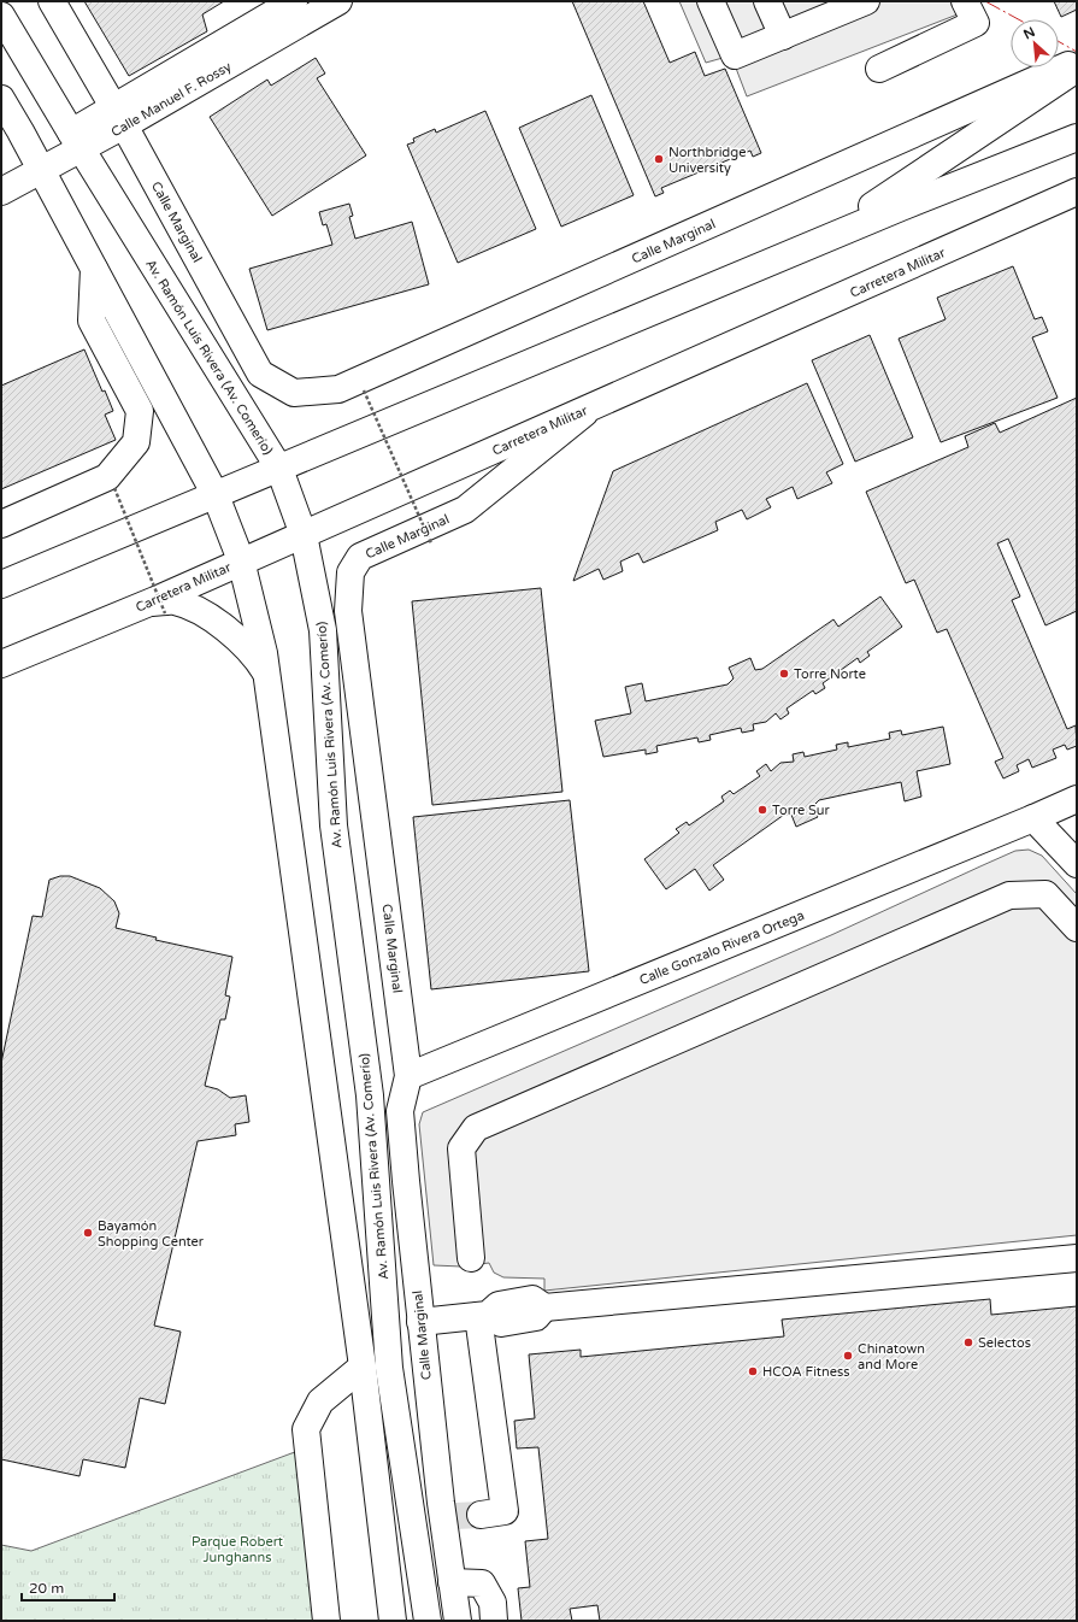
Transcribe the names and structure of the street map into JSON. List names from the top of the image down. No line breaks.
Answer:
{"streets":{"main road":["Calle Manuel F. Rossy","Calle Marginal","Carretera Militar","Av. Ramón Luis Rivera (Av. Comerío)","Calle Gonzalo Rivera Ortega"]},"crossings":[["Calle Manuel F. Rossy","Calle Marginal"],["Calle Marginal","Carretera Militar"],["Calle Marginal","Calle Gonzalo Rivera Ortega"],["Carretera Militar","Av. Ramón Luis Rivera (Av. Comerío)"]],"parks":["Parque Robert Junghanns"],"places":["Northbridge University","Torre Norte","Torre Sur","Bayamón Shopping Center","Selectos","Chinatown and More","HCOA Fitness"],"scale_bar":"20 m","north":"top left"}
